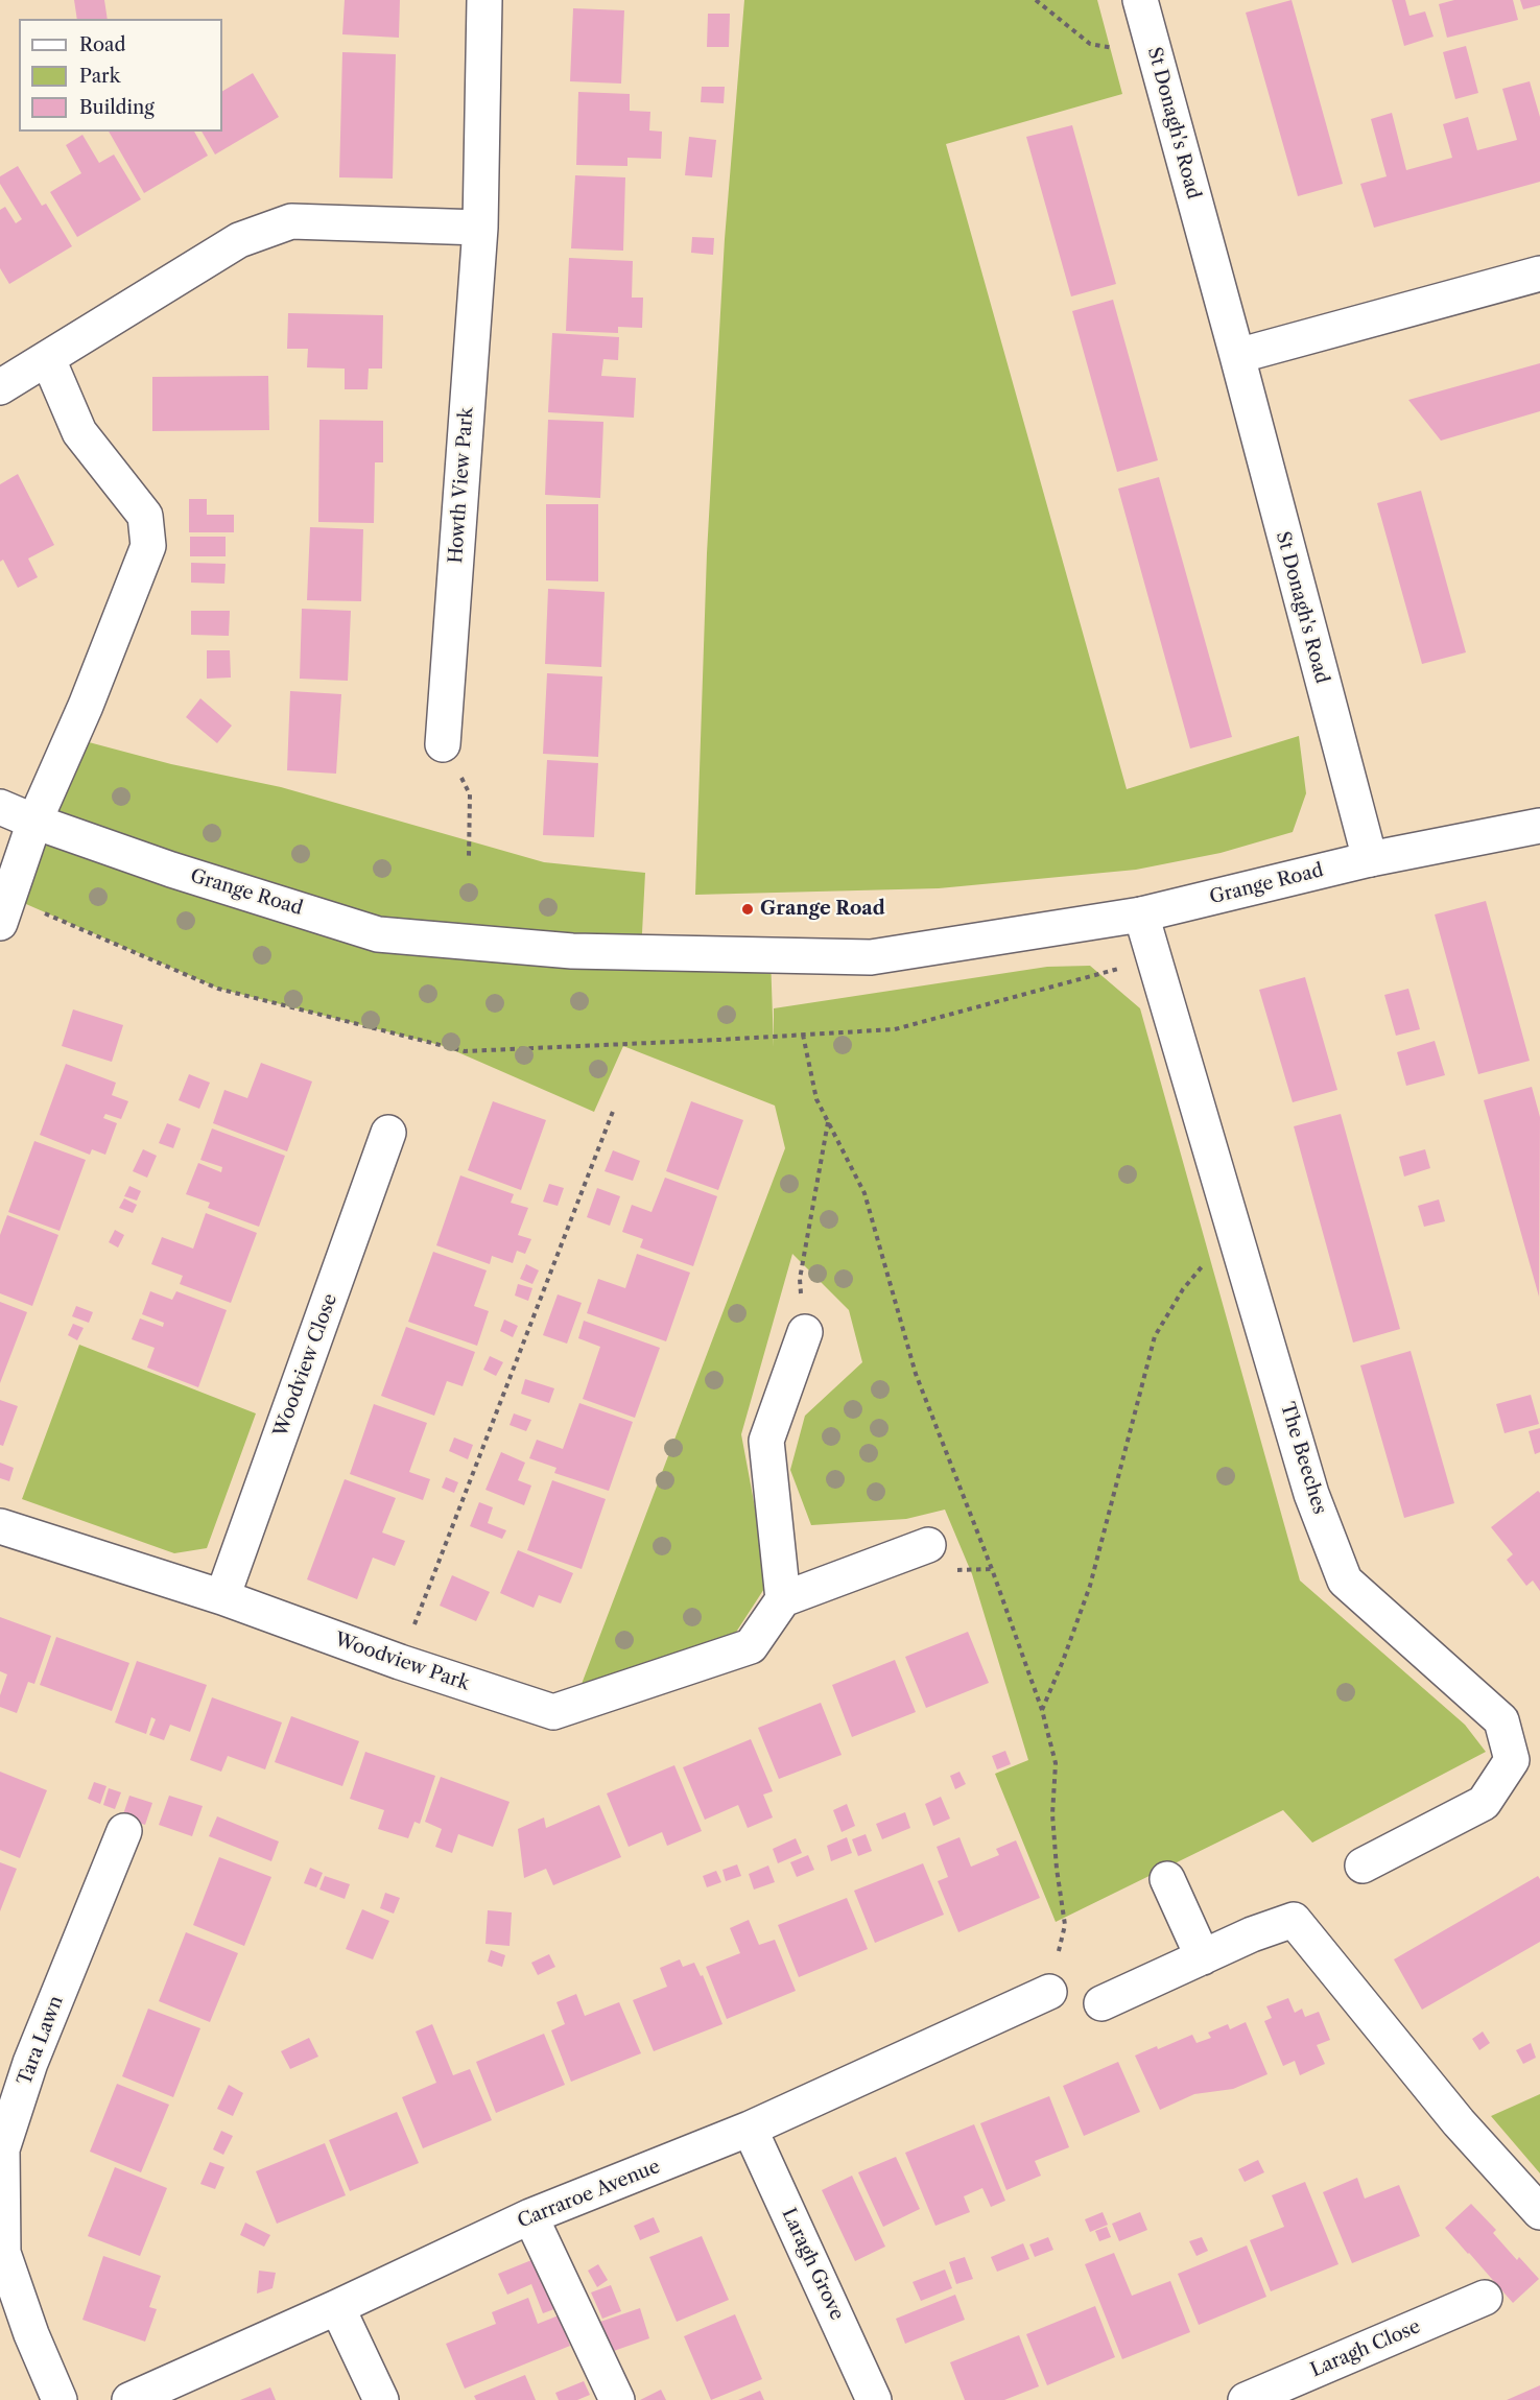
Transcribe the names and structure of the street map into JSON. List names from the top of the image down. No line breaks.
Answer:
{"streets":{"street":["St Donagh's Road","Howth View Park","Grange Road","Woodview Close","The Beeches","Woodview Park","Tara Lawn","Carraroe Avenue","Laragh Grove","Laragh Close"]},"crossings":[["St Donagh's Road","Grange Road"],["Grange Road","The Beeches"],["Woodview Close","Woodview Park"],["Carraroe Avenue","Laragh Grove"]],"places":["Grange Road"],"legend":["Road","Park","Building"]}
